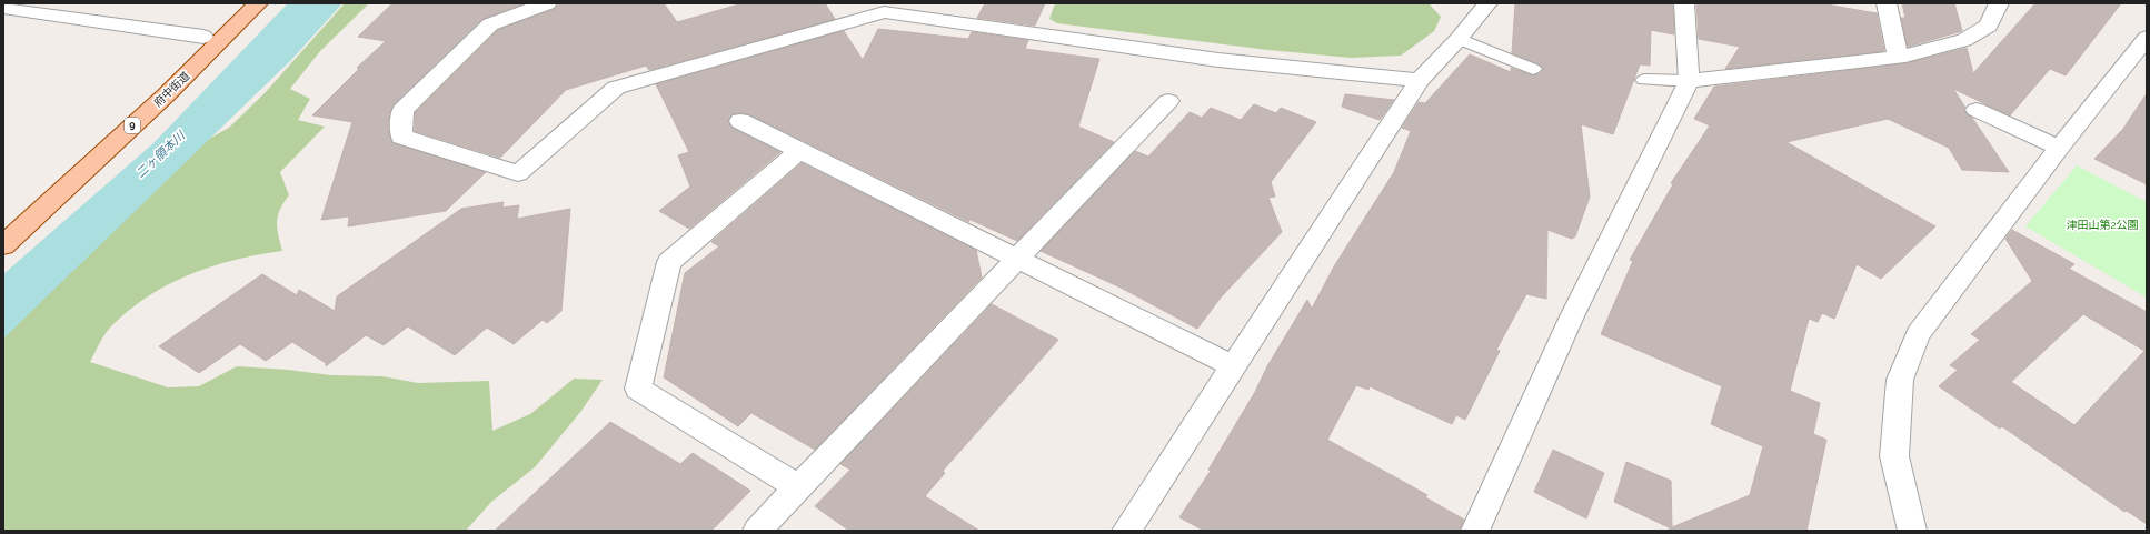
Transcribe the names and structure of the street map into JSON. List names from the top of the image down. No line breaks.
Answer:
{"streets":{"main road":["府中街道","9"]},"water":["二ヶ領本川"],"parks":["津田山第2公園"]}
